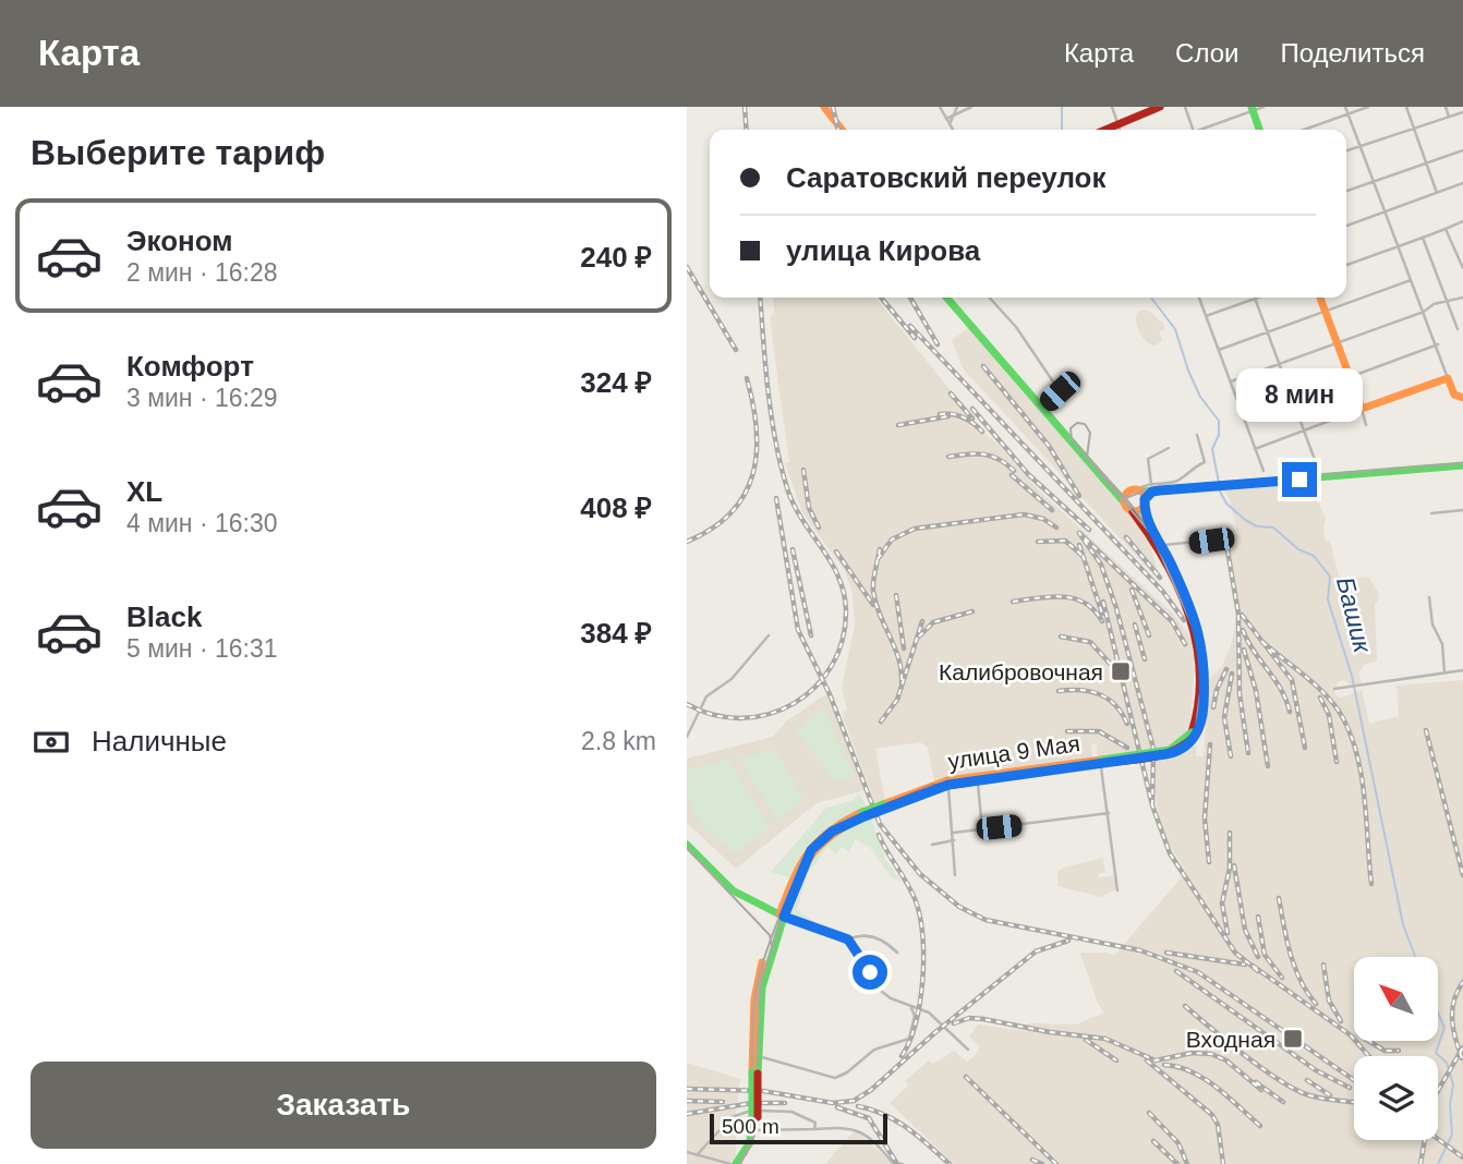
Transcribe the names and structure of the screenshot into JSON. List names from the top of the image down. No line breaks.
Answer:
{"streets":{"main road":["улица 9 Мая"]},"water":["Башик"],"places":{"transit":["Калибровочная","Входная"]},"scale_bar":"500 m","north":"top left","page":{"header":"Карта","nav":["Карта","Слои","Поделиться"],"heading":"Выберите тариф","banner":["Саратовский переулок","улица Кирова"],"list":[{"name":"Эконом","note":"2 мин · 16:28","value":"240 ₽"},{"name":"Комфорт","note":"3 мин · 16:29","value":"324 ₽"},{"name":"XL","note":"4 мин · 16:30","value":"408 ₽"},{"name":"Black","note":"5 мин · 16:31","value":"384 ₽"}],"bubble":"8 мин","pay":["Наличные","2.8 km"],"buttons":"Заказать","scale":"500 m"}}
